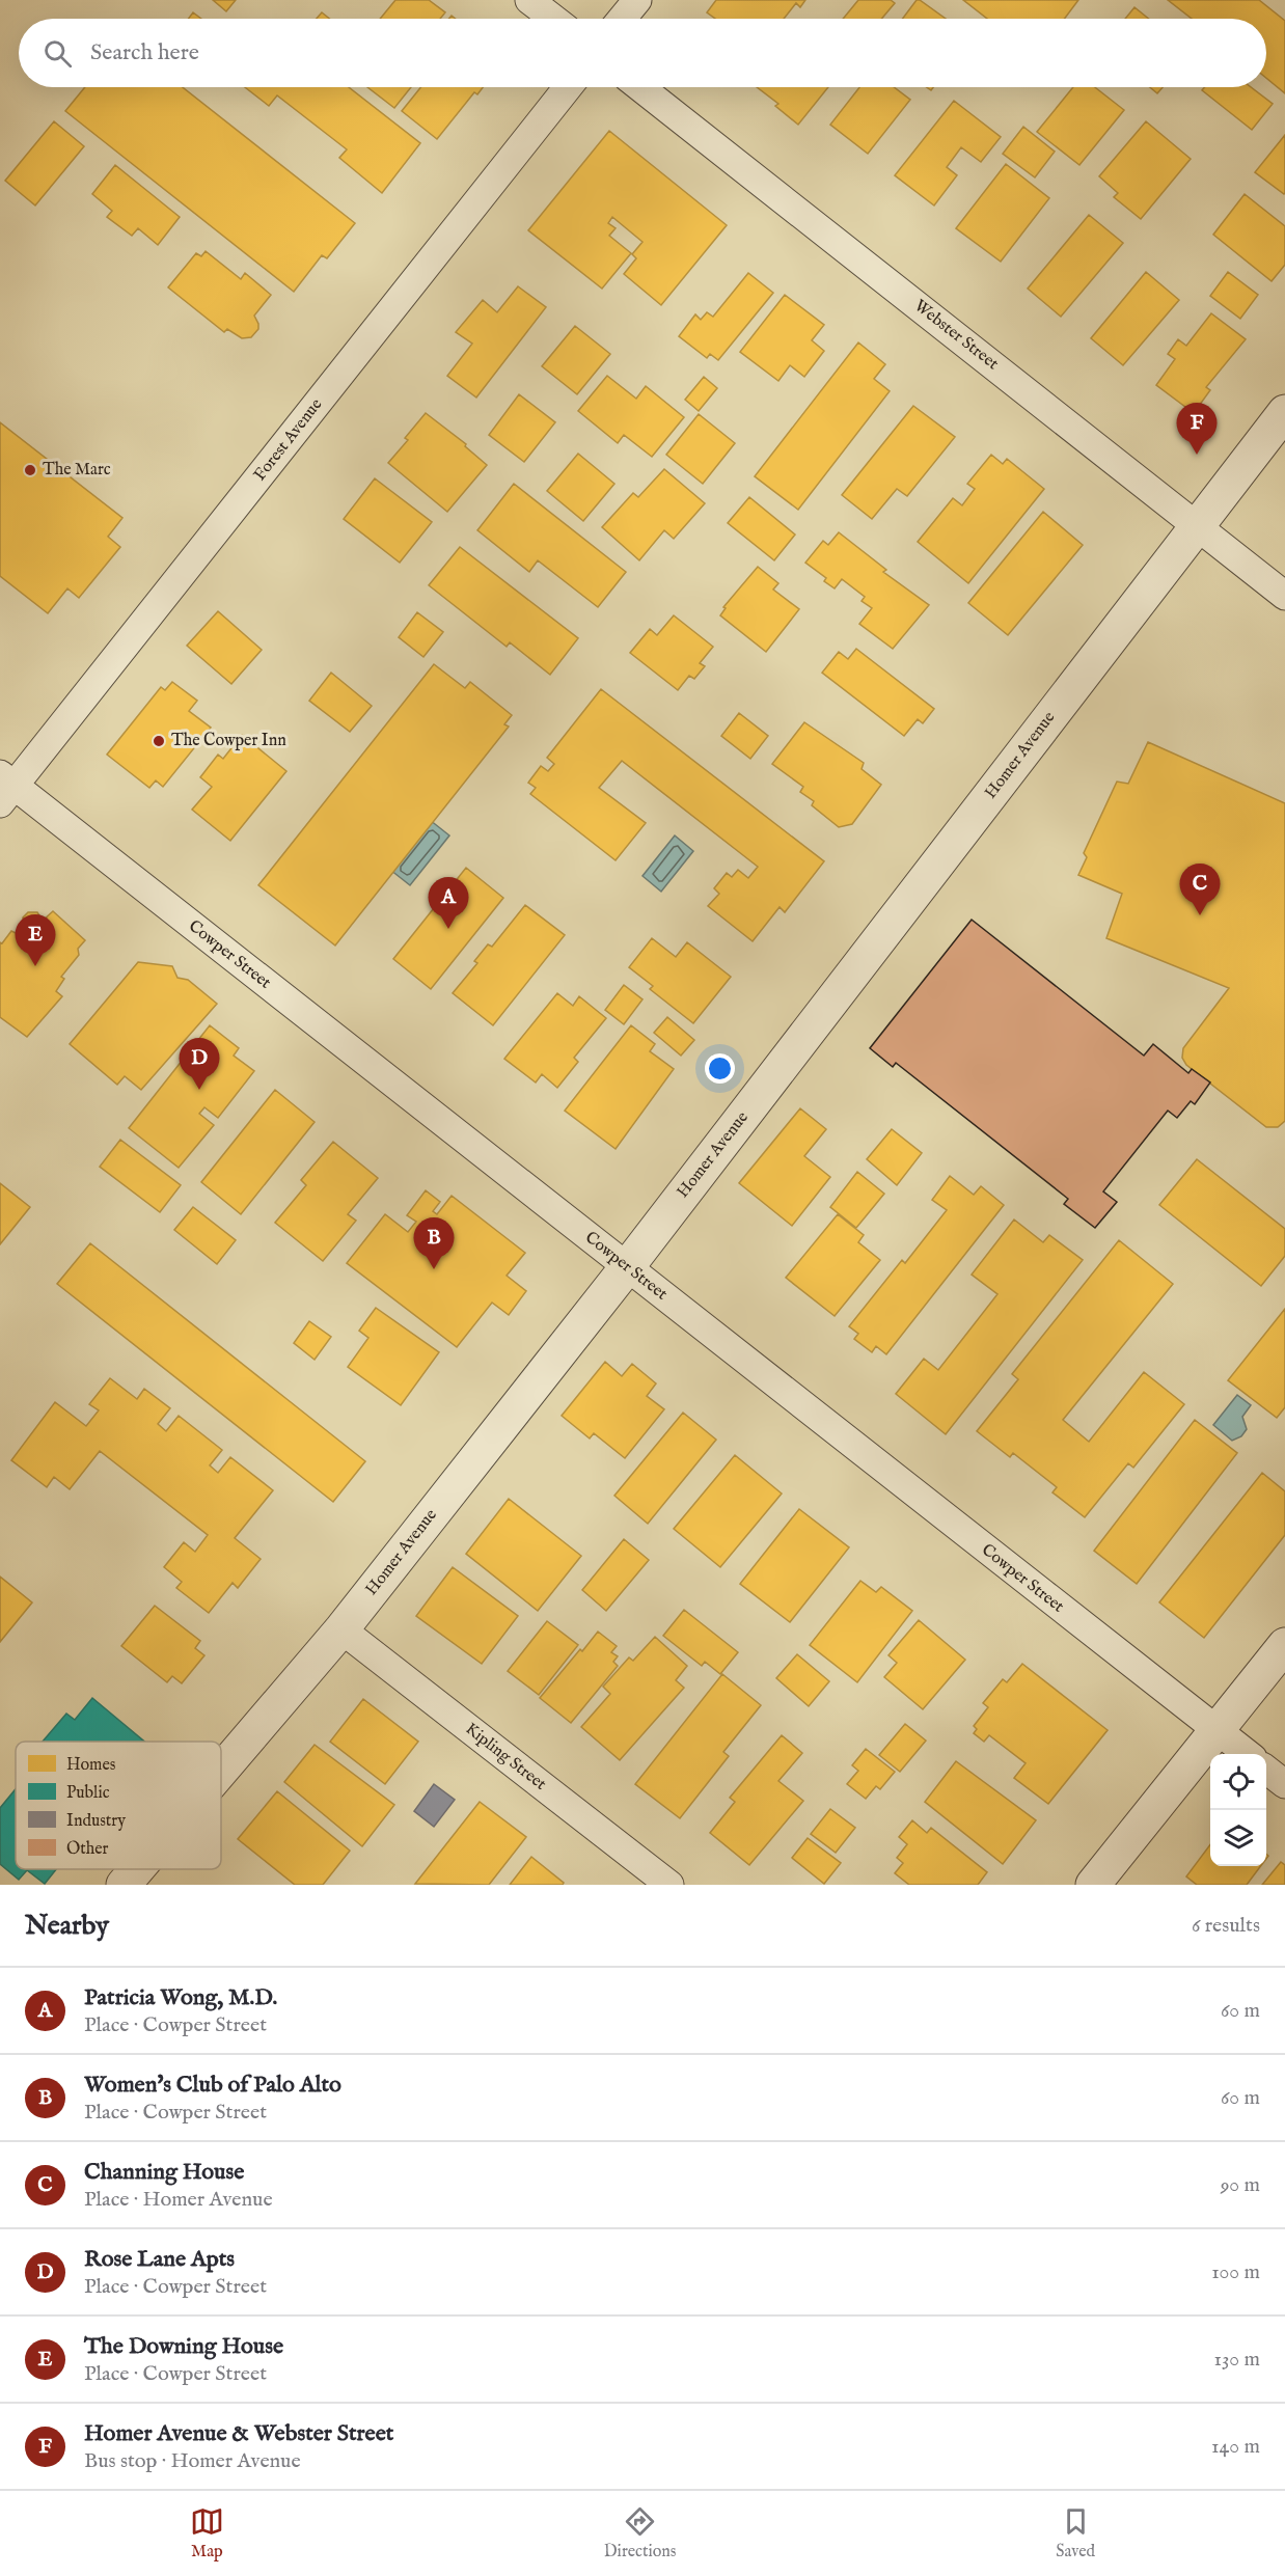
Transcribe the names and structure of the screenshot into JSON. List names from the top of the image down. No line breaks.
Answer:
{"streets":{"street":["Webster Street","Forest Avenue","Homer Avenue","Cowper Street","Kipling Street"]},"crossings":[["Webster Street","Homer Avenue"],["Forest Avenue","Cowper Street"],["Homer Avenue","Cowper Street"],["Homer Avenue","Kipling Street"]],"places":["The Marc","The Cowper Inn"],"legend":["Homes","Public","Industry","Other"],"page":{"search":"Search here","pins":["F","C","A","E","D","B"],"heading":["Nearby","6 results"],"list":[{"mark":"A","name":"Patricia Wong, M.D.","note":"Place · Cowper Street","value":"60 m"},{"mark":"B","name":"Women's Club of Palo Alto","note":"Place · Cowper Street","value":"60 m"},{"mark":"C","name":"Channing House","note":"Place · Homer Avenue","value":"90 m"},{"mark":"D","name":"Rose Lane Apts","note":"Place · Cowper Street","value":"100 m"},{"mark":"E","name":"The Downing House","note":"Place · Cowper Street","value":"130 m"},{"mark":"F","name":"Homer Avenue & Webster Street","note":"Bus stop · Homer Avenue","value":"140 m"}],"nav":["Map","Directions","Saved"]}}
